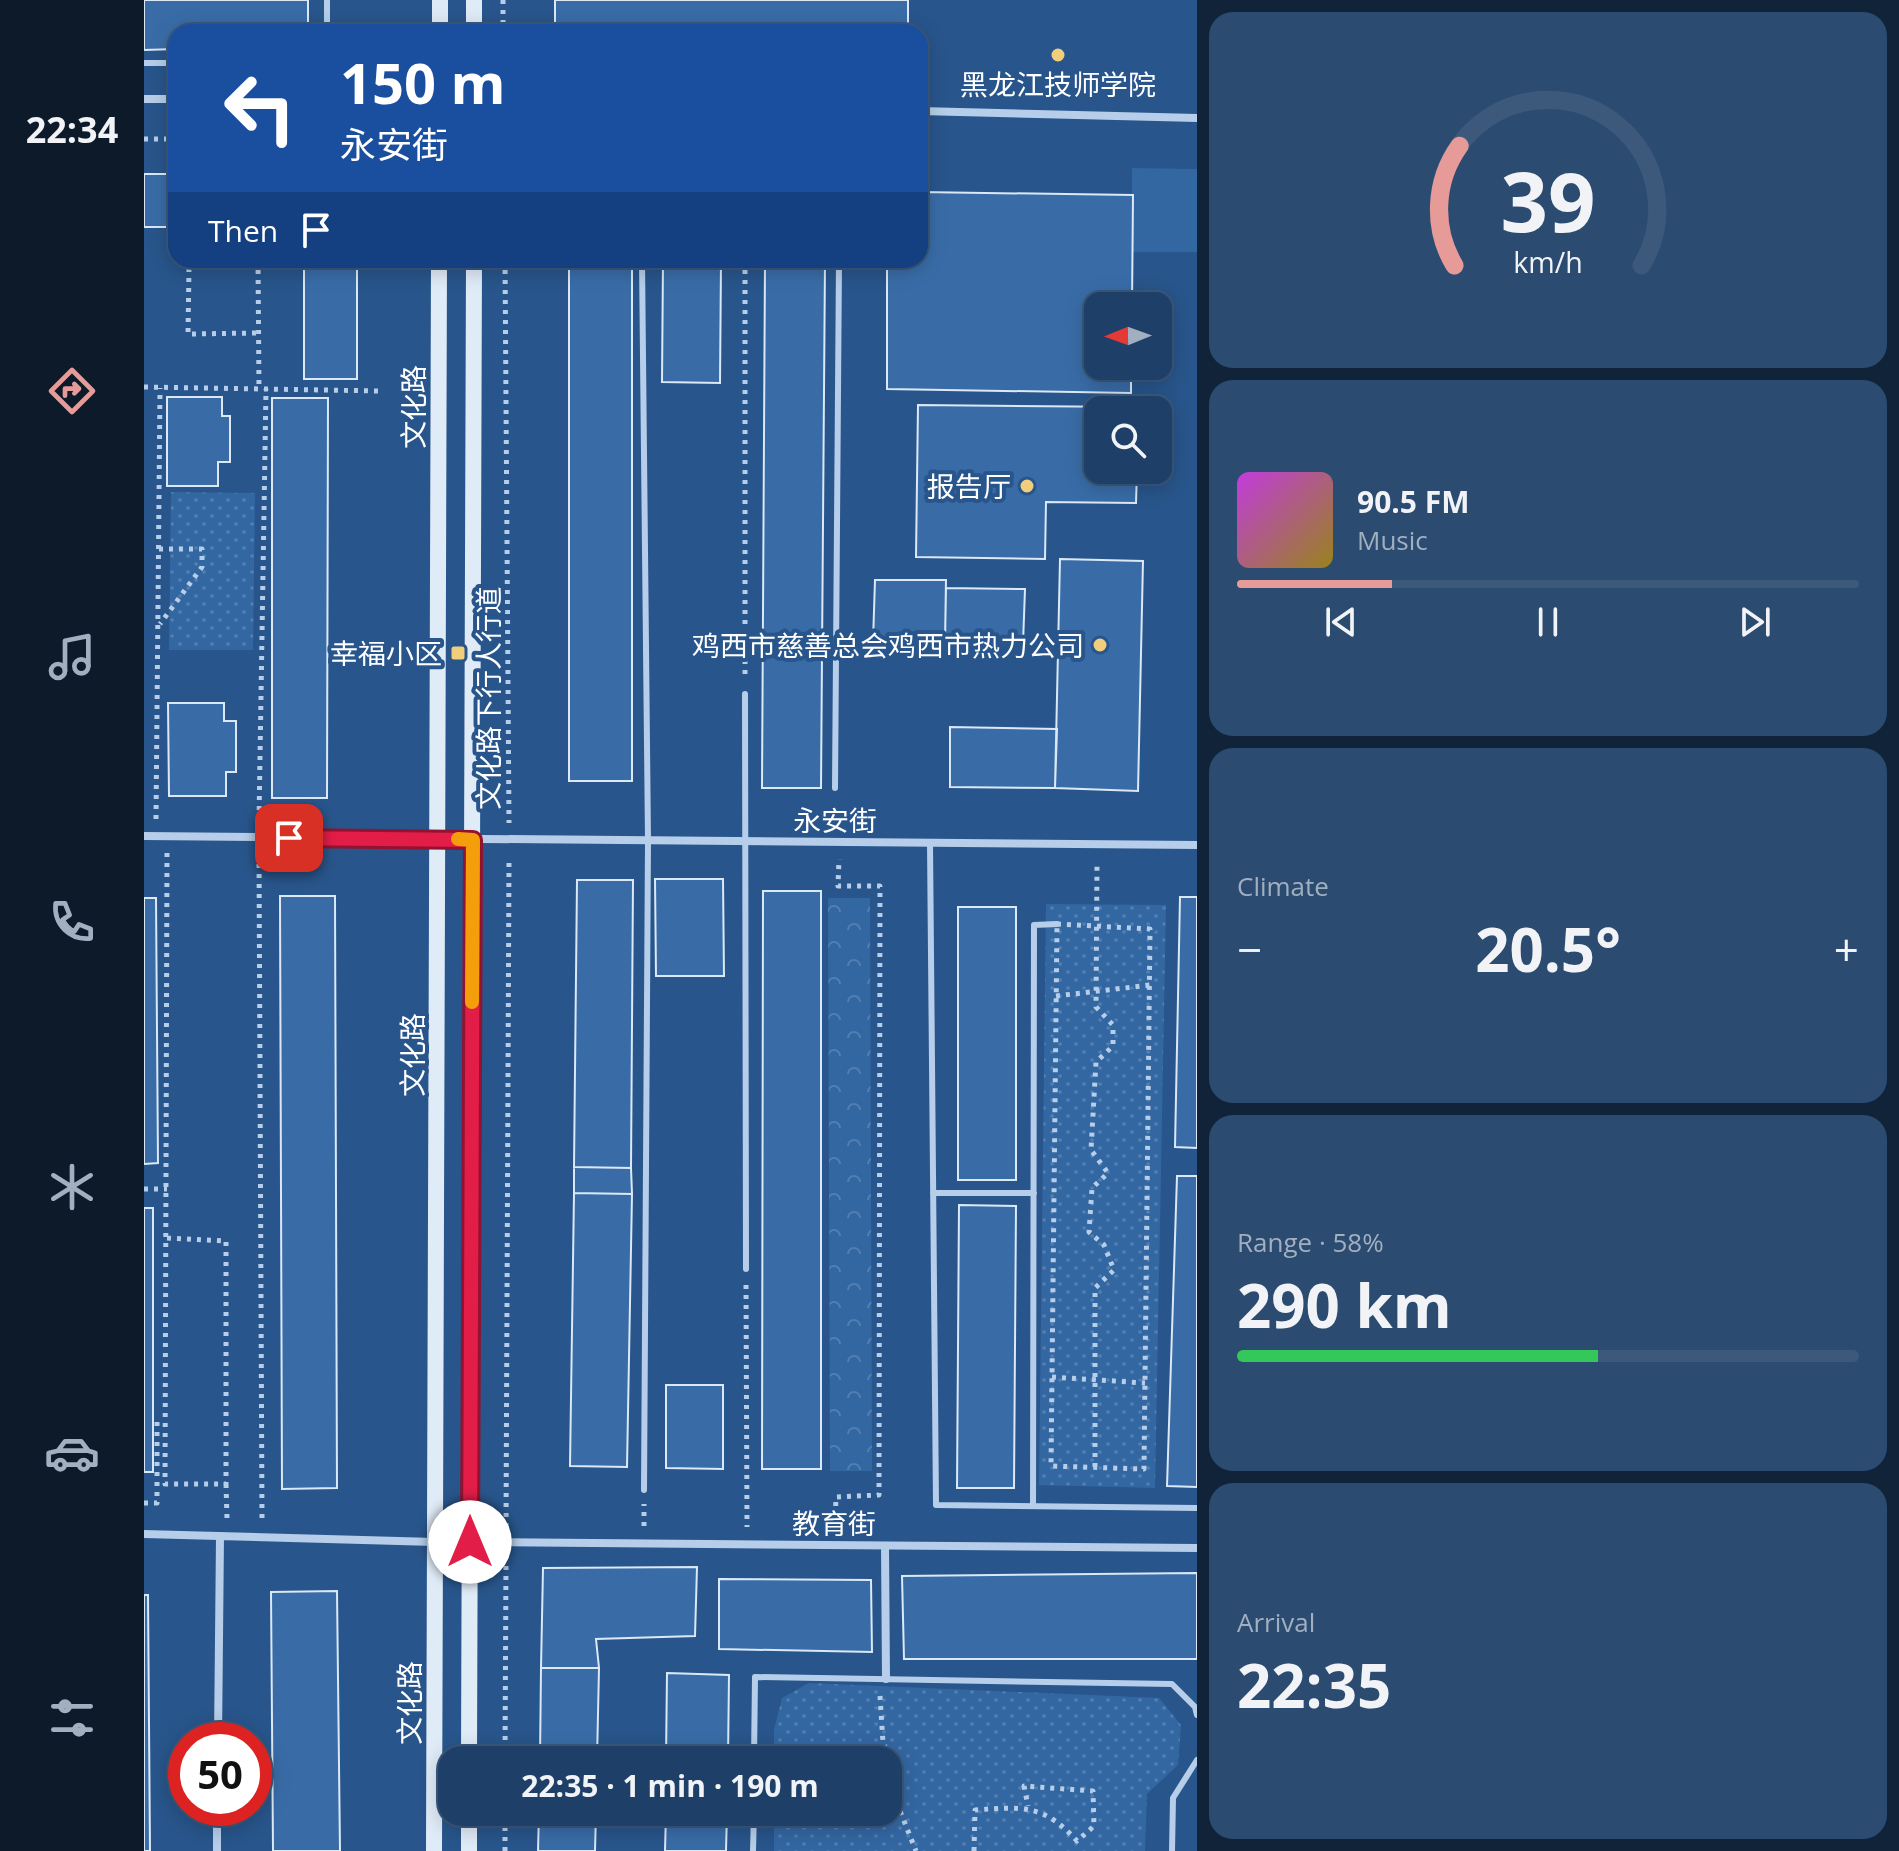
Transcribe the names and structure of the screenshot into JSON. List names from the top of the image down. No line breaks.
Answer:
{"streets":{"main road":["文化路"],"street":["永安街","教育街"],"path":["文化路下行人行道"]},"crossings":[["文化路","永安街"],["文化路下行人行道","永安街"],["文化路下行人行道","教育街"]],"places":{"other":["黑龙江技师学院","报告厅","鸡西市慈善总会鸡西市热力公司"],"transit":["幸福小区"]},"north":"left","page":{"tabs":"22:34","turn":["150 m","永安街"],"then":"Then","song":["90.5 FM","Music"],"tile":["Climate",["Range · 58%","290 km"],["Arrival","22:35"]],"heat":["−","20.5°","+"],"limit":"50","trip":"22:35 · 1 min · 190 m","gauge":["39","km/h"]}}
